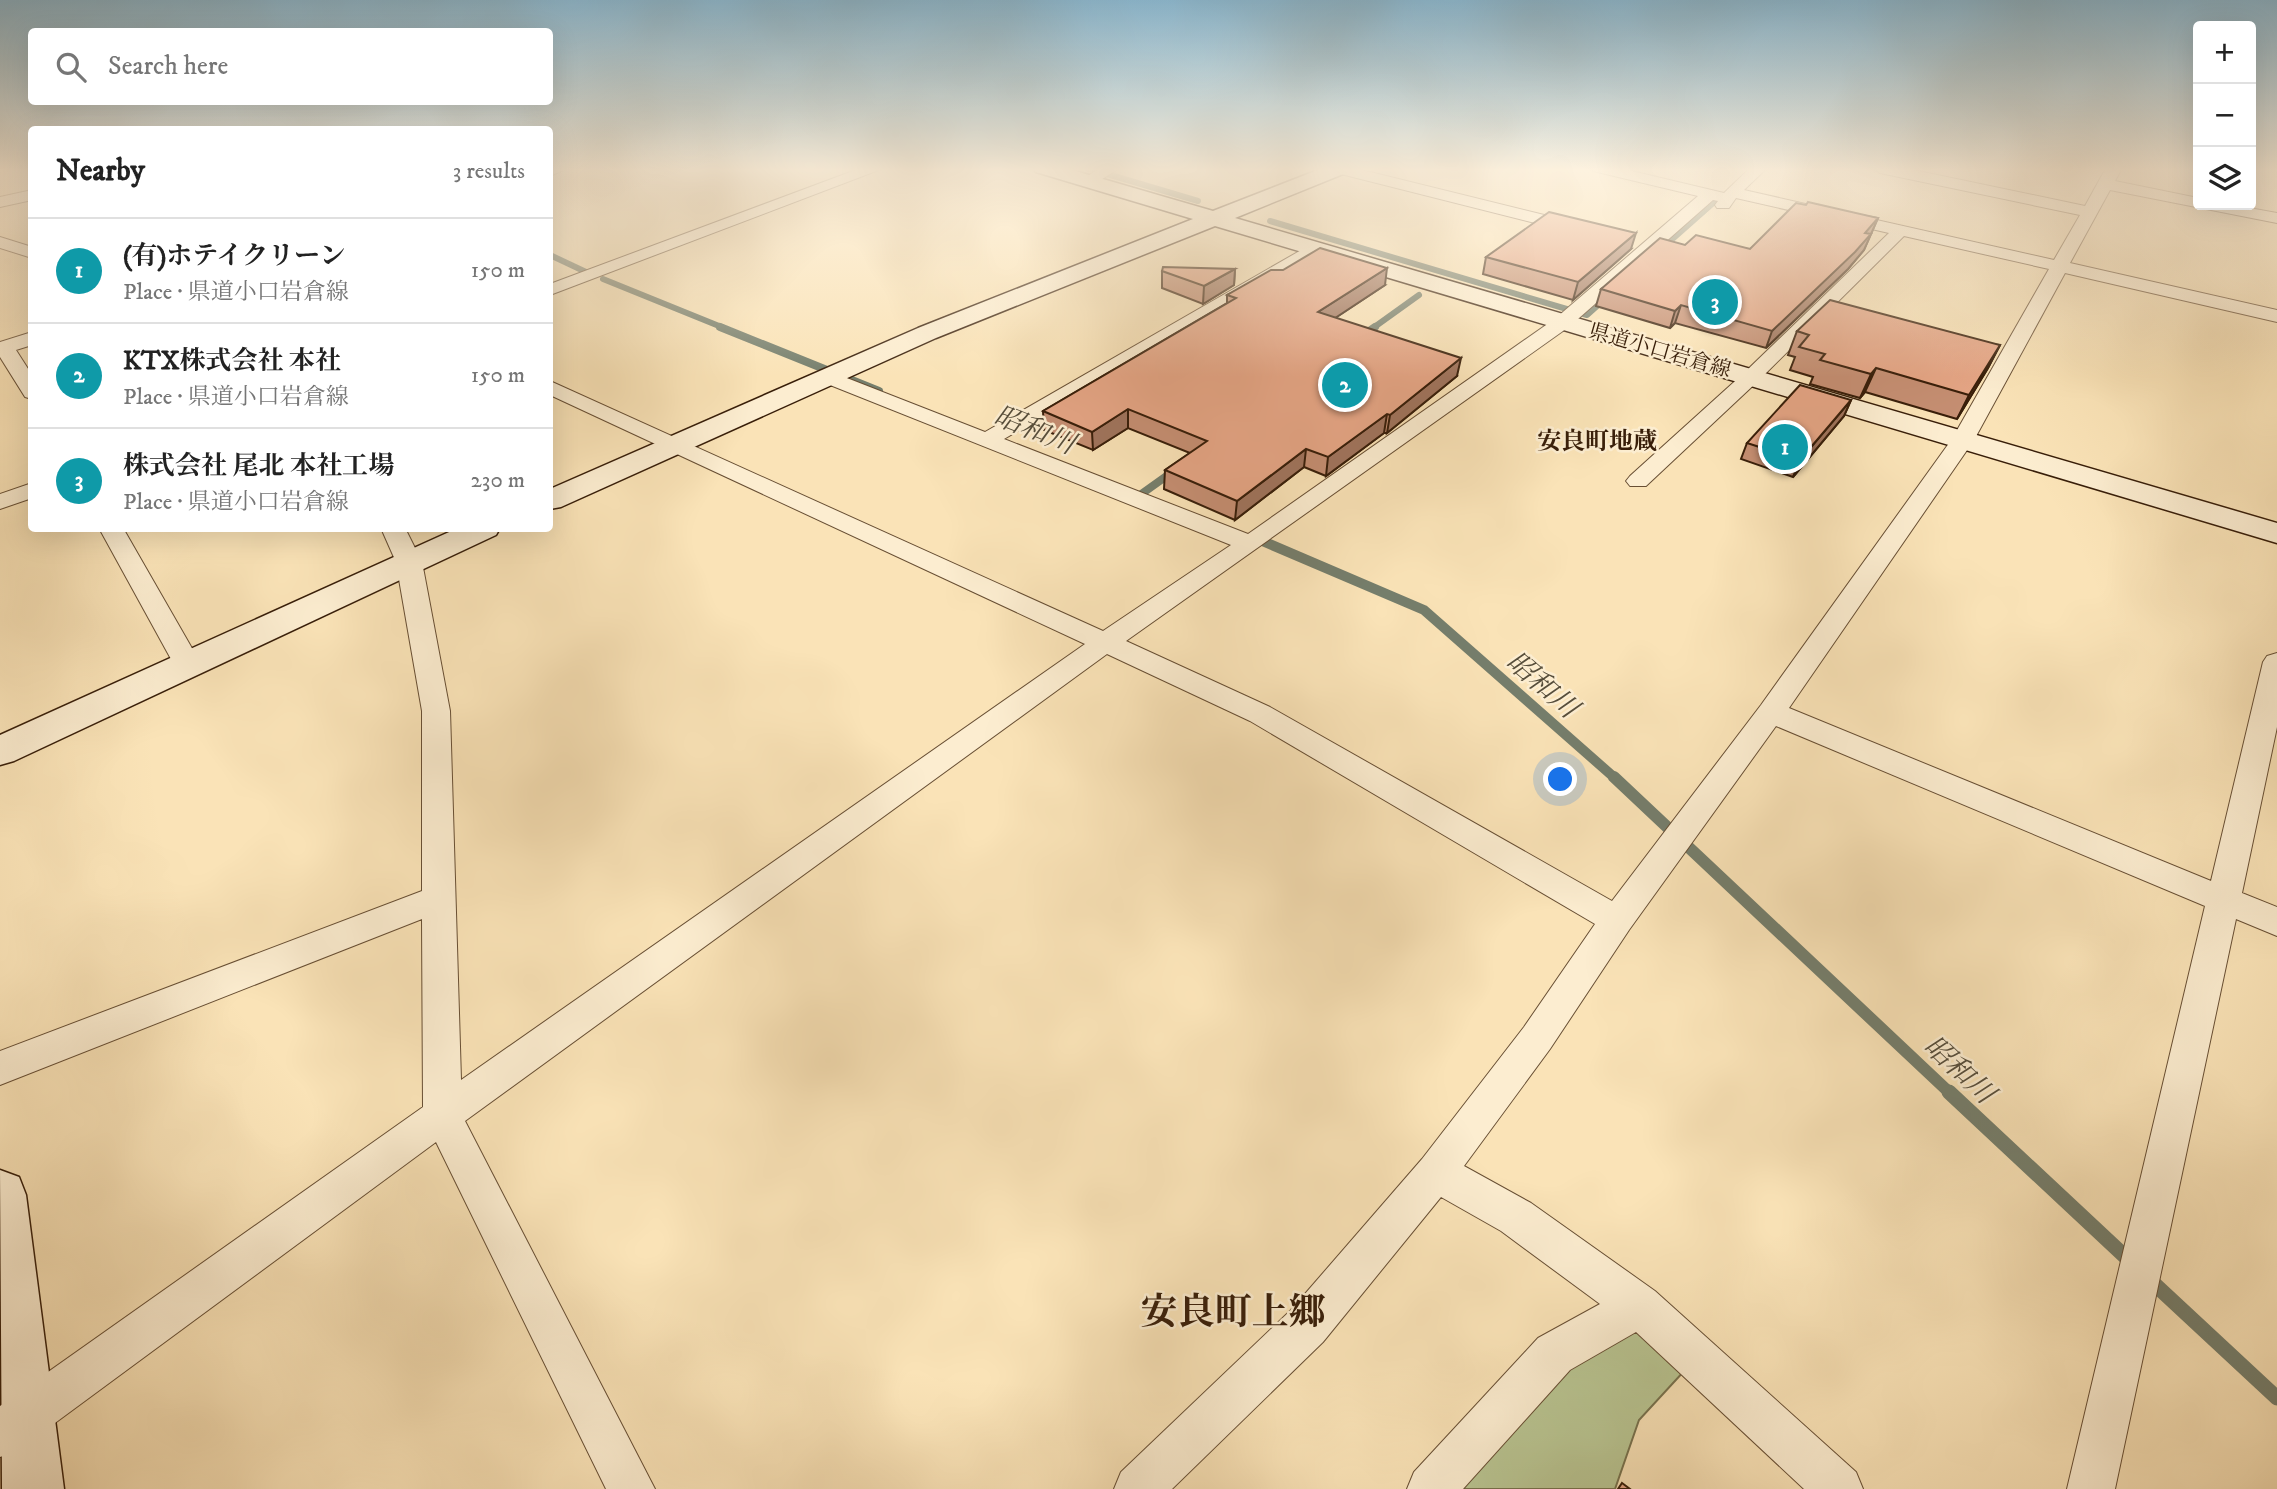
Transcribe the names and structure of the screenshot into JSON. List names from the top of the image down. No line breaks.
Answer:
{"streets":{"main road":["県道小口岩倉線"]},"districts":["安良町地蔵","安良町上郷"],"water":["昭和川"],"page":{"map_buttons":["+","−"],"search":"Search here","heading":["Nearby","3 results"],"list":[{"mark":"1","name":"(有)ホテイクリーン","note":"Place · 県道小口岩倉線","value":"150 m"},{"mark":"2","name":"KTX株式会社 本社","note":"Place · 県道小口岩倉線","value":"150 m"},{"mark":"3","name":"株式会社 尾北 本社工場","note":"Place · 県道小口岩倉線","value":"230 m"}],"pins":["3","2","1"]}}
